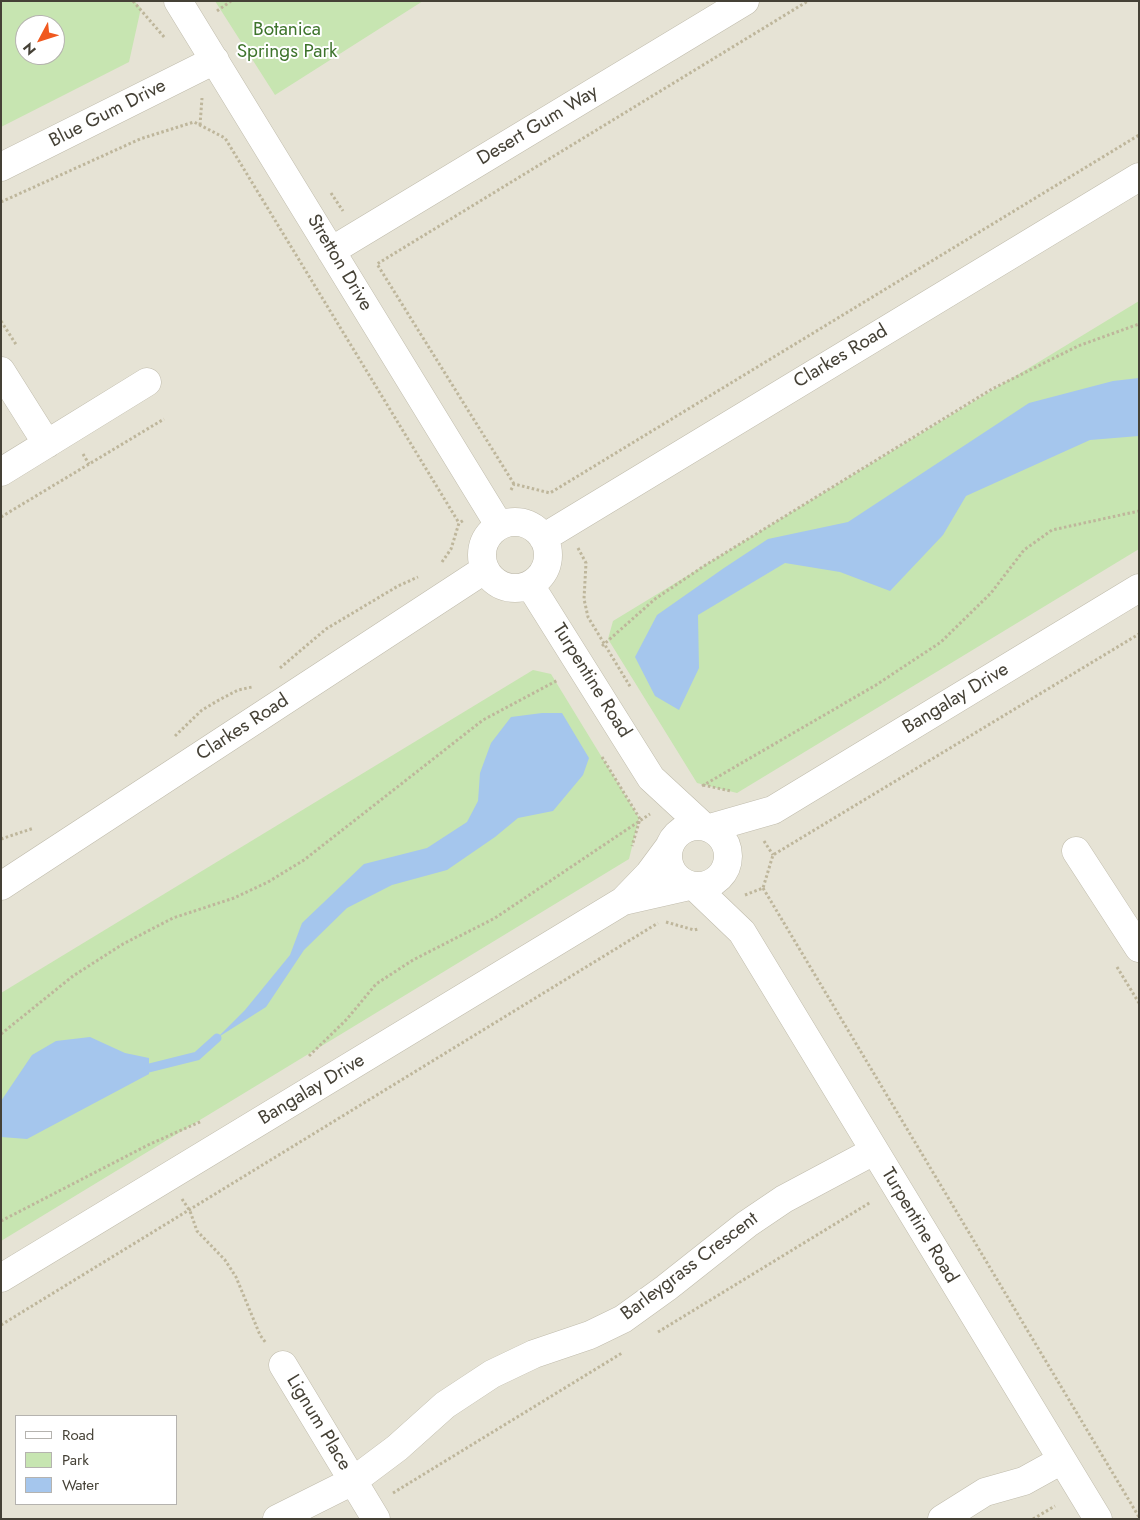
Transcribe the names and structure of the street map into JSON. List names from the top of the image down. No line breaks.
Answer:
{"streets":{"street":["Blue Gum Drive","Desert Gum Way","Stretton Drive","Clarkes Road","Turpentine Road","Bangalay Drive","Barleygrass Crescent","Lignum Place"]},"crossings":[["Blue Gum Drive","Stretton Drive"],["Desert Gum Way","Stretton Drive"],["Stretton Drive","Clarkes Road"],["Stretton Drive","Turpentine Road"],["Clarkes Road","Turpentine Road"],["Turpentine Road","Bangalay Drive"],["Turpentine Road","Barleygrass Crescent"],["Barleygrass Crescent","Lignum Place"]],"parks":["Botanica Springs Park"],"legend":["Road","Park","Water"],"north":"bottom left"}
